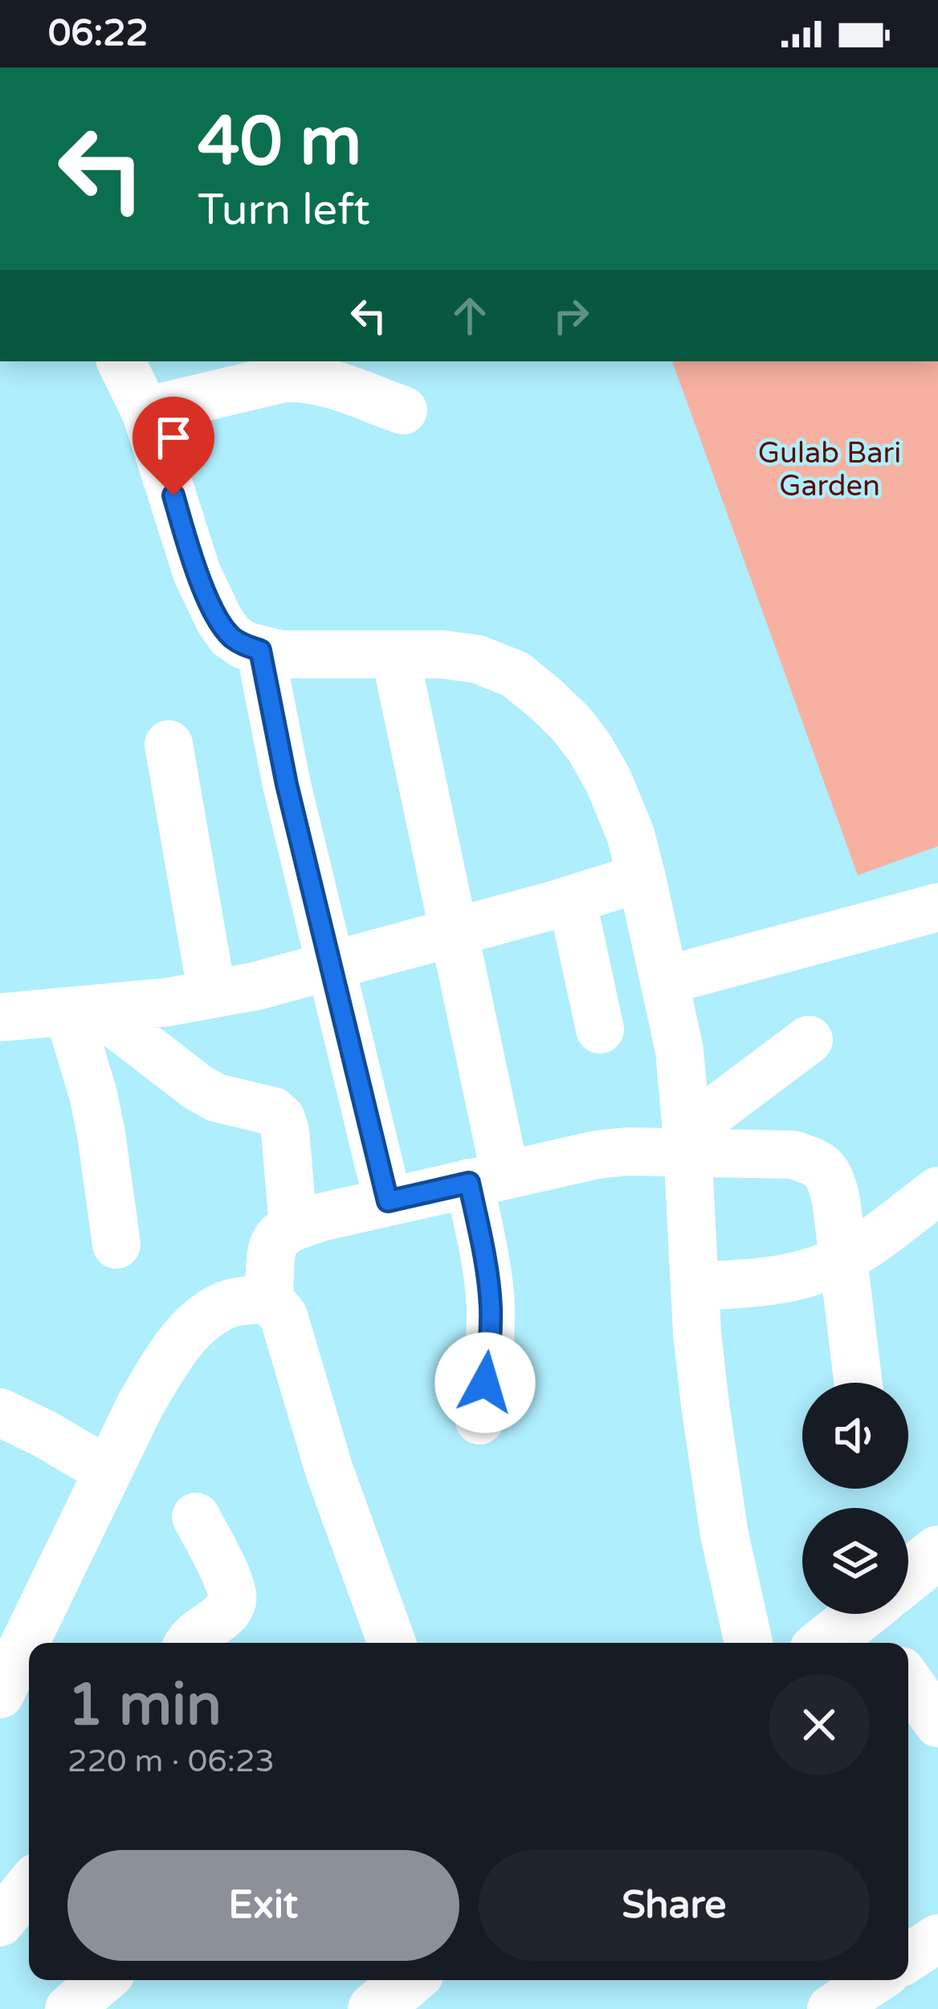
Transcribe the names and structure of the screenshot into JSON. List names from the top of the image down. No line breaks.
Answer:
{"parks":["Gulab Bari Garden"],"page":{"status":"06:22","turn":["40 m","Turn left"],"heading":["1 min","220 m · 06:23"],"buttons":["Exit","Share"]}}
